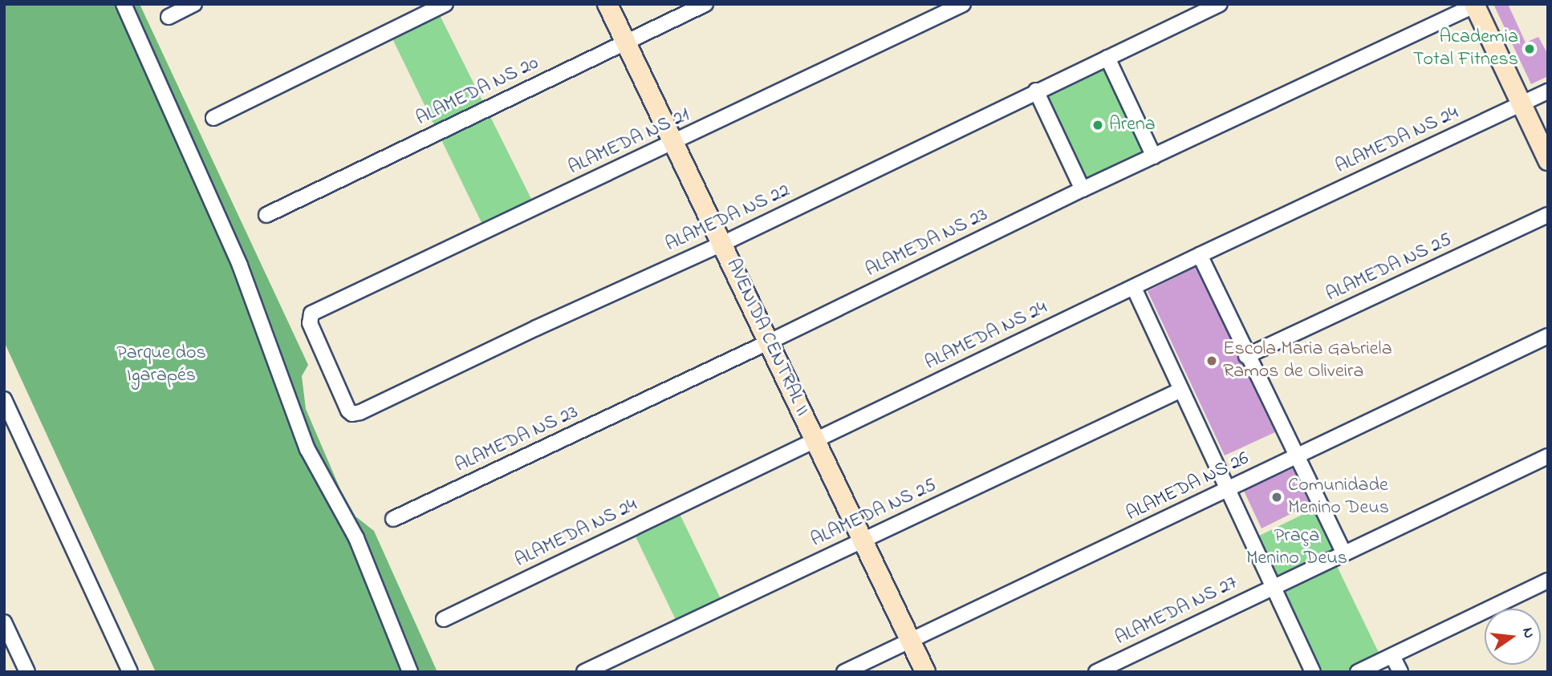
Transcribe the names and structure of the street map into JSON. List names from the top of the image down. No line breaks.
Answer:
{"streets":{"street":["ALAMEDA NS 20","ALAMEDA NS 24","ALAMEDA NS 21","ALAMEDA NS 22","ALAMEDA NS 23","ALAMEDA NS 25","AVENIDA CENTRAL II","ALAMEDA NS 26","ALAMEDA NS 27"]},"crossings":[["ALAMEDA NS 20","AVENIDA CENTRAL II"],["ALAMEDA NS 24","AVENIDA CENTRAL II"],["ALAMEDA NS 21","ALAMEDA NS 22"],["ALAMEDA NS 21","AVENIDA CENTRAL II"],["ALAMEDA NS 22","AVENIDA CENTRAL II"],["ALAMEDA NS 23","AVENIDA CENTRAL II"],["ALAMEDA NS 25","AVENIDA CENTRAL II"],["AVENIDA CENTRAL II","ALAMEDA NS 26"]],"parks":["Parque dos Igarapés","Praça Menino Deus"],"places":["Academia Total Fitness","Arena","Escola Maria Gabriela Ramos de Oliveira","Comunidade Menino Deus"],"north":"right"}
